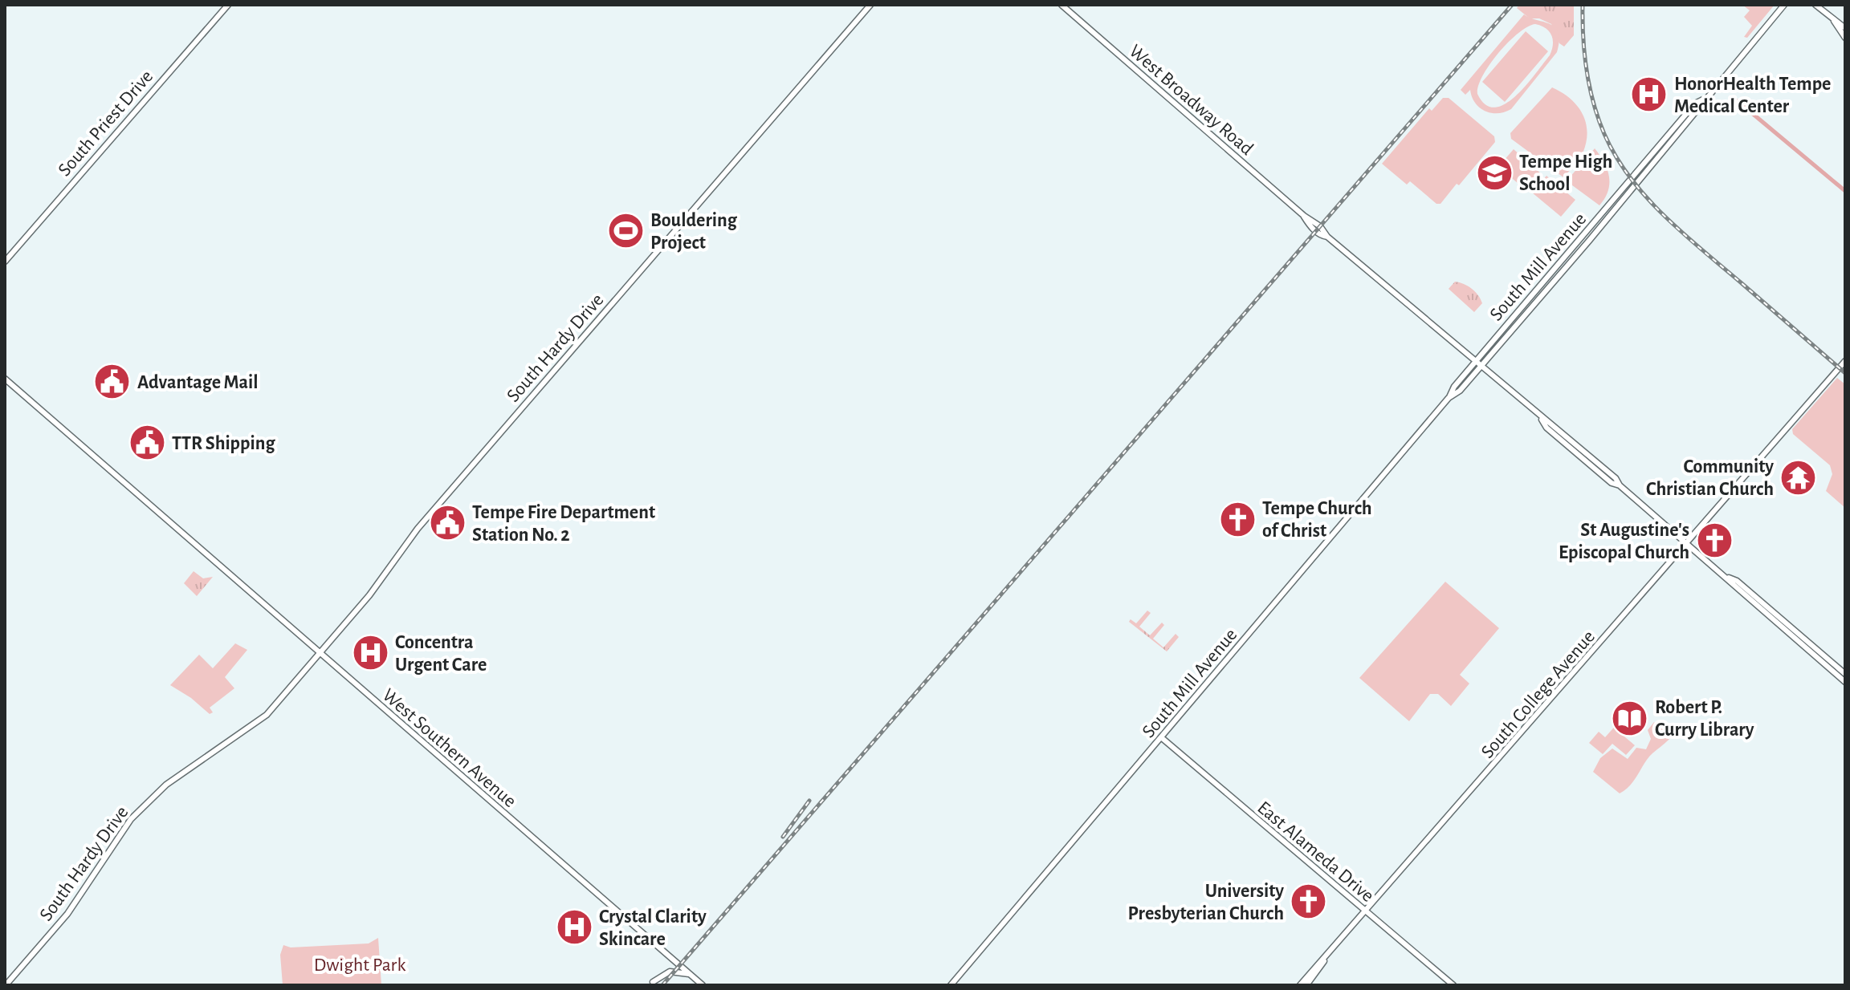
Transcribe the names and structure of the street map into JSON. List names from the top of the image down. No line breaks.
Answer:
{"streets":{"main road":["West Broadway Road","South Priest Drive","South Mill Avenue","South Hardy Drive","South College Avenue","West Southern Avenue","East Alameda Drive"]},"crossings":[["West Broadway Road","South Mill Avenue"],["West Broadway Road","South College Avenue"],["South Mill Avenue","East Alameda Drive"],["South Hardy Drive","West Southern Avenue"],["South College Avenue","East Alameda Drive"]],"parks":["Dwight Park"],"places":{"hospital":["HonorHealth Tempe Medical Center","Concentra Urgent Care","Crystal Clarity Skincare"],"school or university":["Tempe High School"],"sports":["Bouldering Project"],"public building":["Advantage Mail","TTR Shipping","Tempe Fire Department Station No. 2"],"temple":["Community Christian Church"],"church":["Tempe Church of Christ","St Augustine's Episcopal Church","University Presbyterian Church"],"library":["Robert P. Curry Library"]}}
